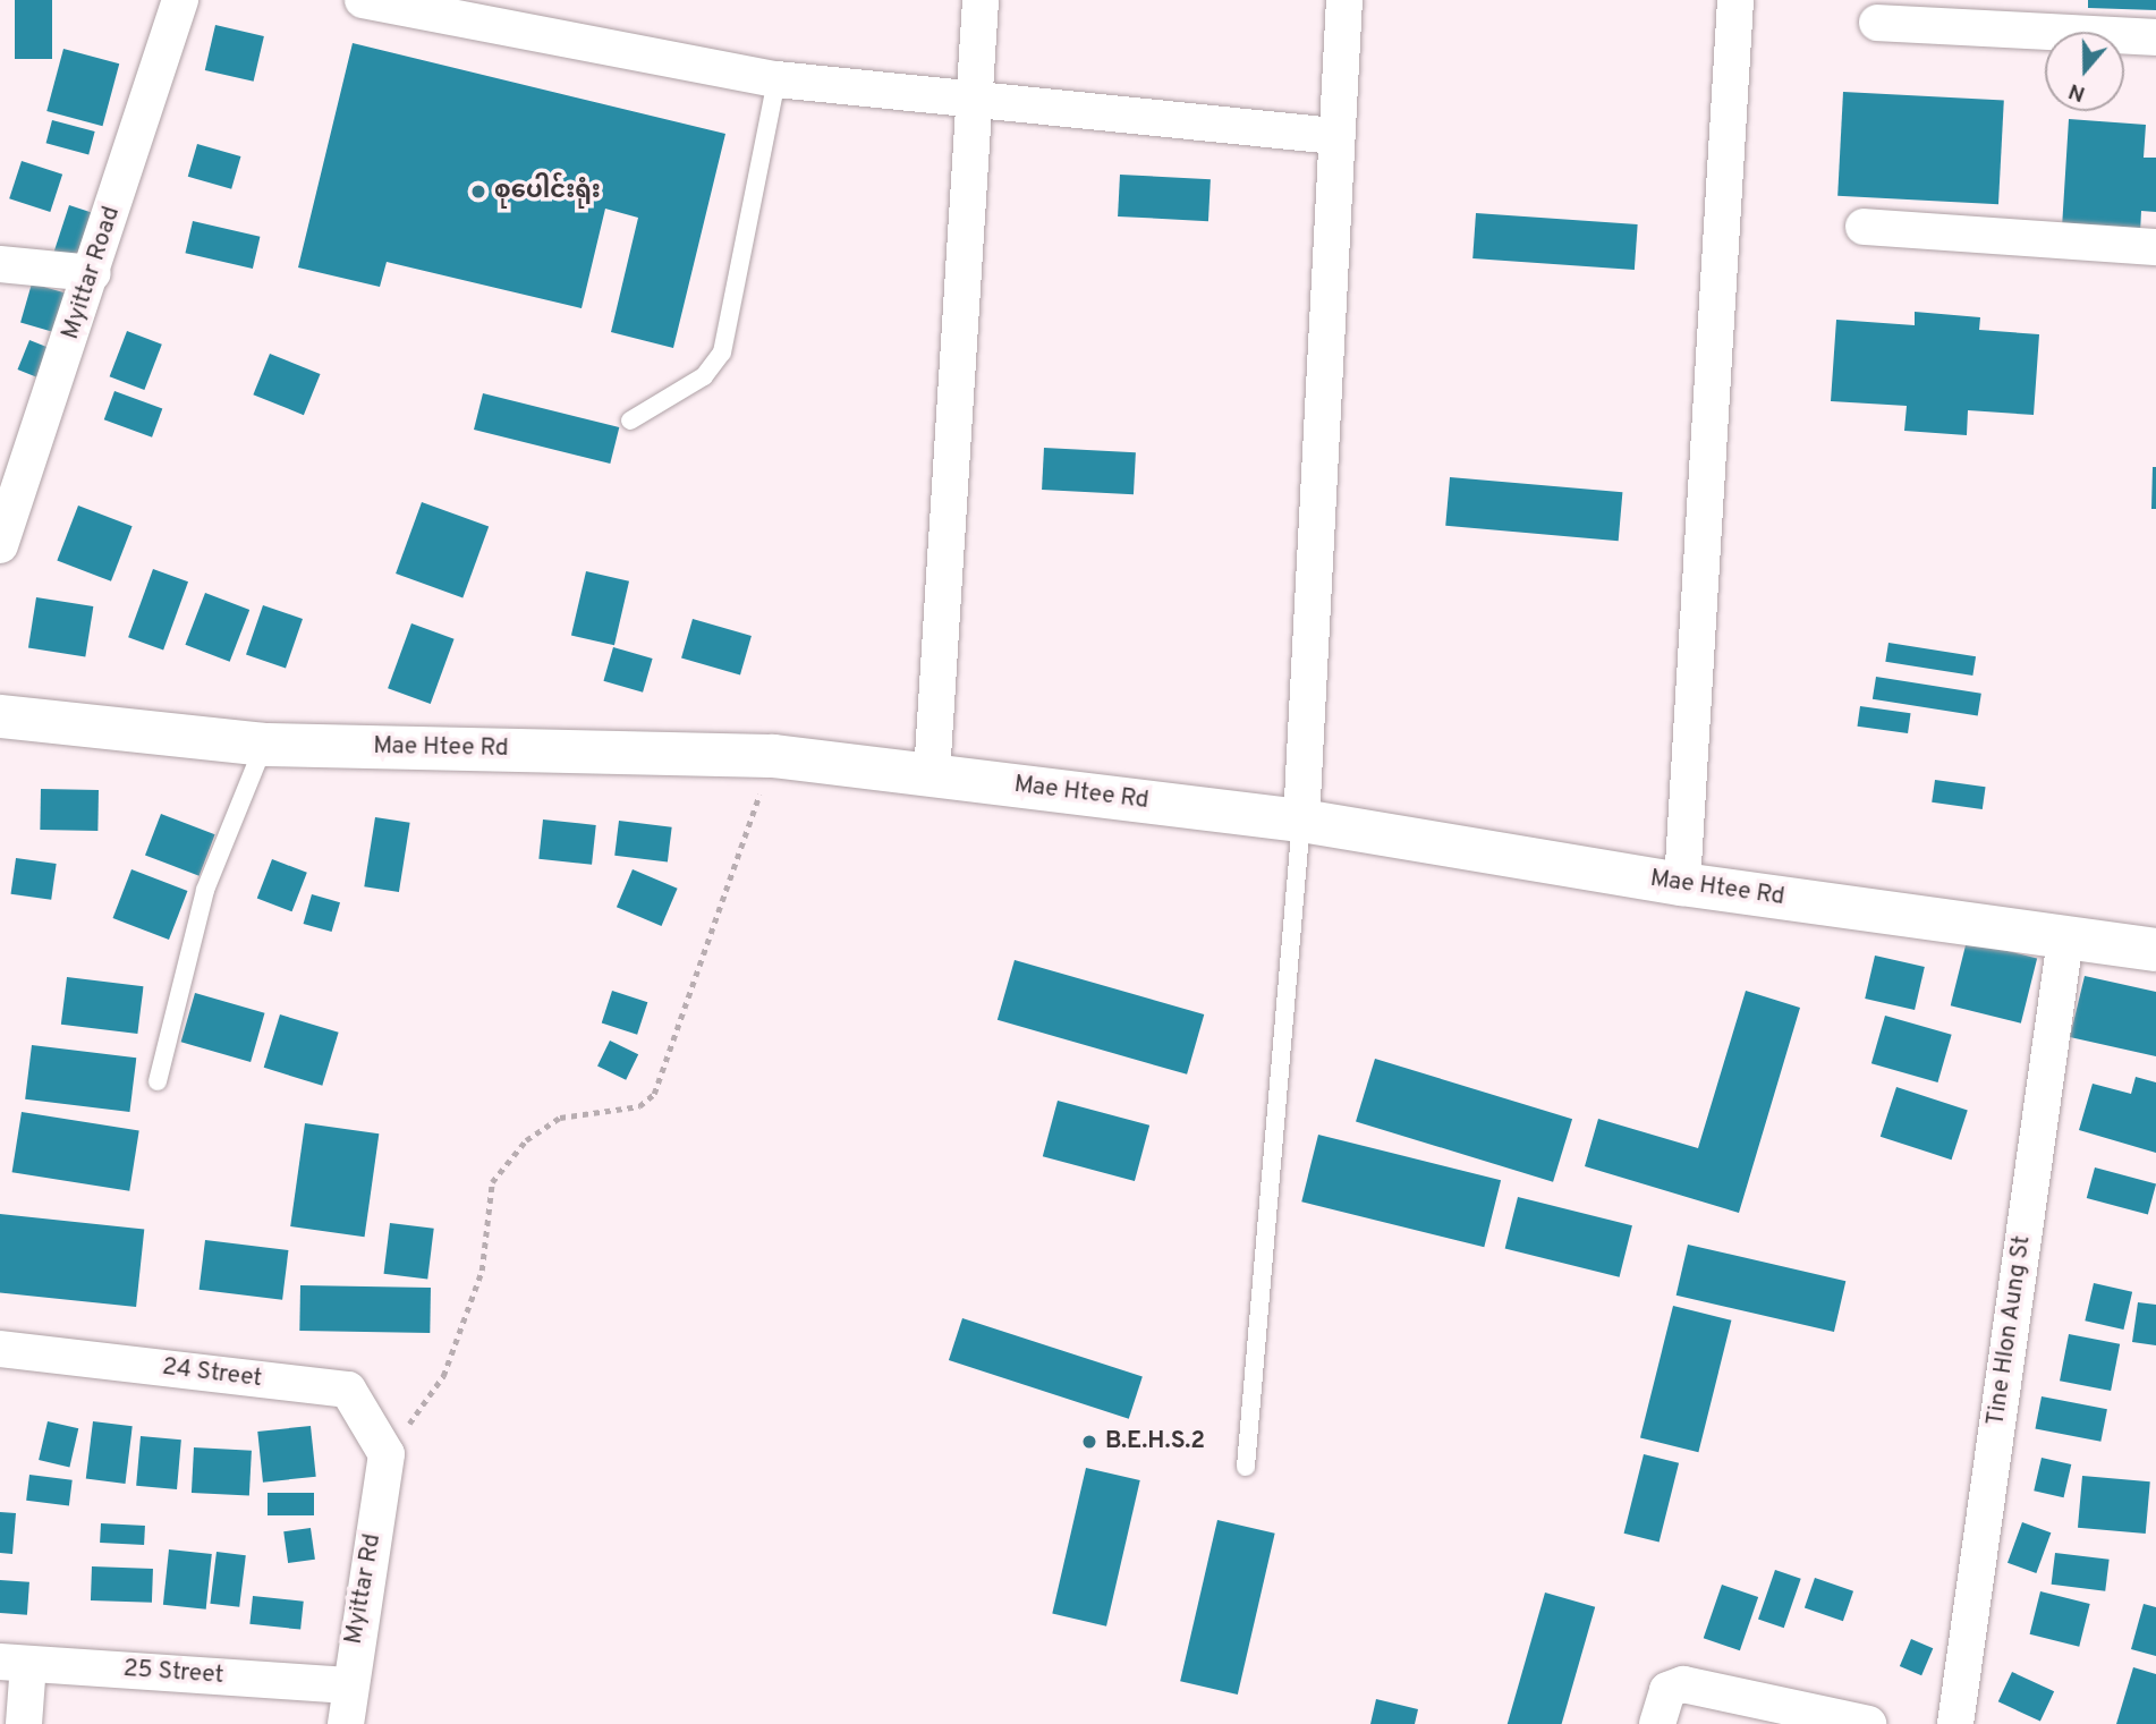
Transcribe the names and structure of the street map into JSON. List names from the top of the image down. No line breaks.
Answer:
{"streets":{"street":["Myittar Road","Mae Htee Rd","Tine Hlon Aung St","24 Street","Myittar Rd","25 Street"]},"crossings":[["Mae Htee Rd","Tine Hlon Aung St"],["24 Street","Myittar Rd"],["Myittar Rd","25 Street"]],"places":["စုပေါင်းရုံး","B.E.H.S.2"],"north":"bottom"}
